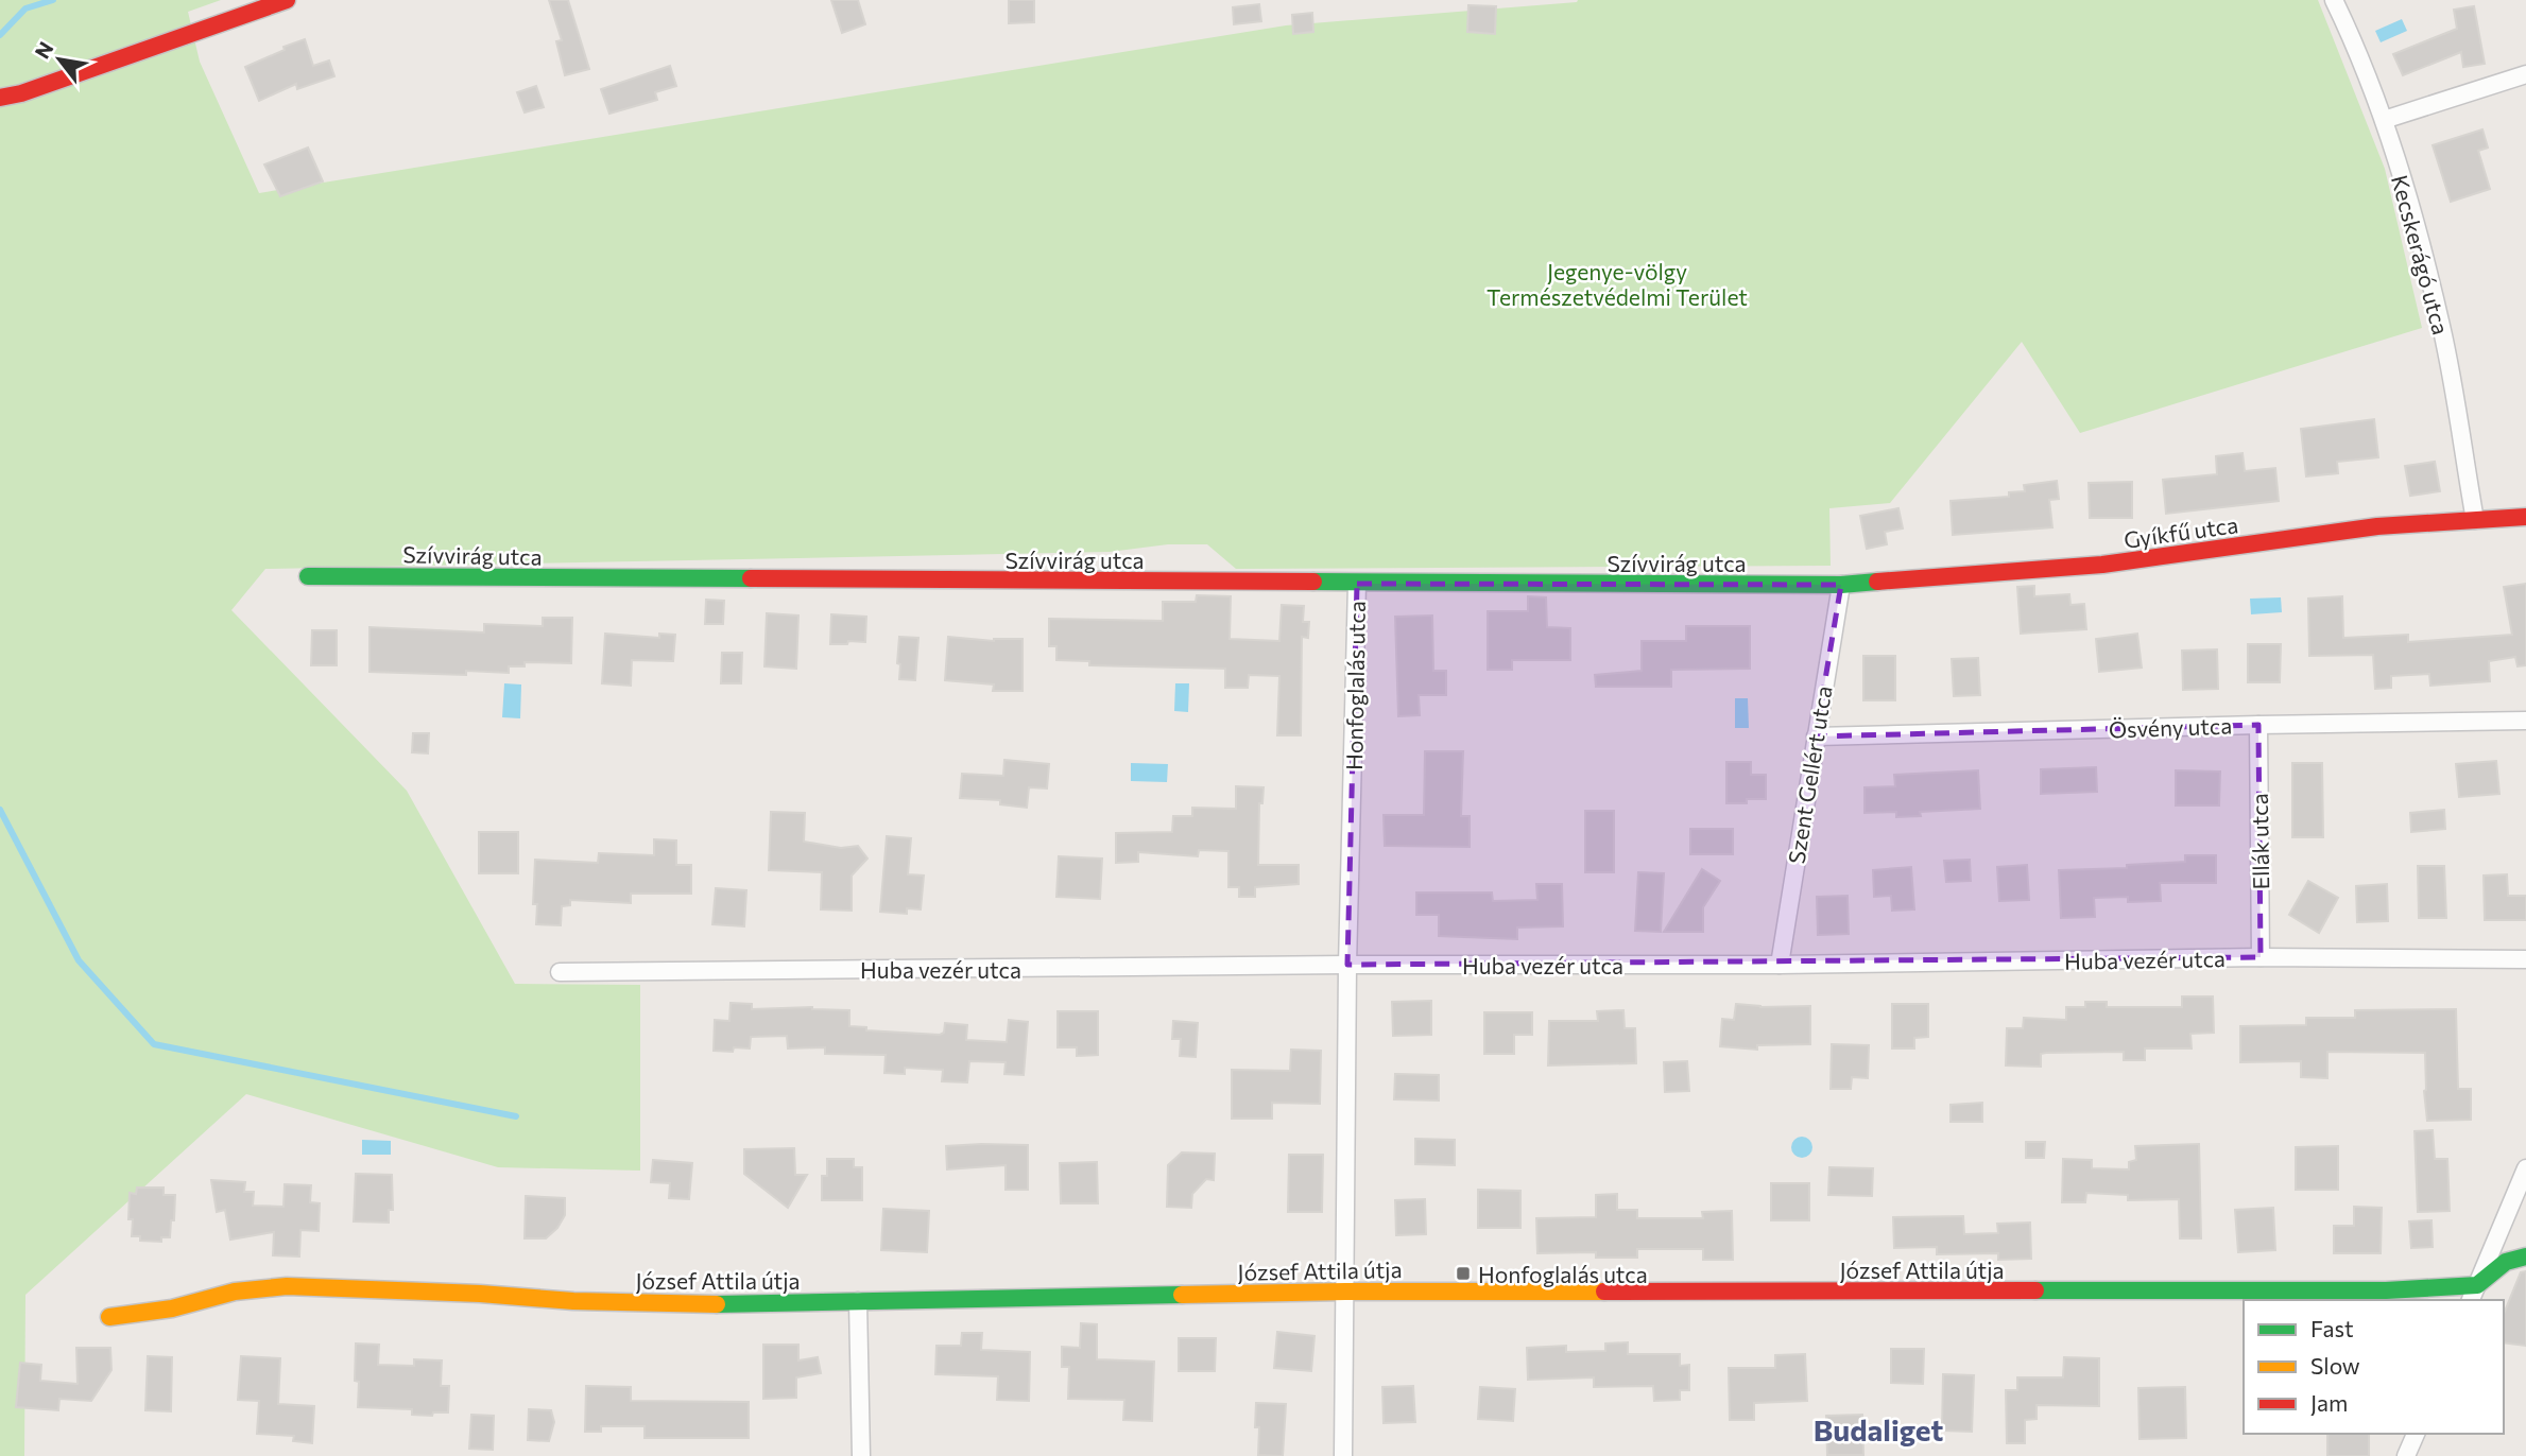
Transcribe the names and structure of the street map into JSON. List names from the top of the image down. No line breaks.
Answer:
{"streets":{"street":["Kecskerágó utca","Gyíkfű utca","Szívvirág utca","Honfoglalás utca","Ösvény utca","Szent Gellért utca","Ellák utca","Huba vezér utca","József Attila útja"]},"crossings":[["Kecskerágó utca","Gyíkfű utca"],["Gyíkfű utca","Szívvirág utca"],["Gyíkfű utca","Szent Gellért utca"],["Szívvirág utca","Honfoglalás utca"],["Szívvirág utca","Szent Gellért utca"],["Honfoglalás utca","Huba vezér utca"],["Honfoglalás utca","József Attila útja"],["Ösvény utca","Szent Gellért utca"],["Ösvény utca","Ellák utca"],["Szent Gellért utca","Huba vezér utca"],["Ellák utca","Huba vezér utca"]],"districts":["Budaliget"],"parks":["Jegenye-völgy Természetvédelmi Terület"],"places":{"transit":["Honfoglalás utca"]},"legend":["Fast","Slow","Jam"],"north":"top left"}
